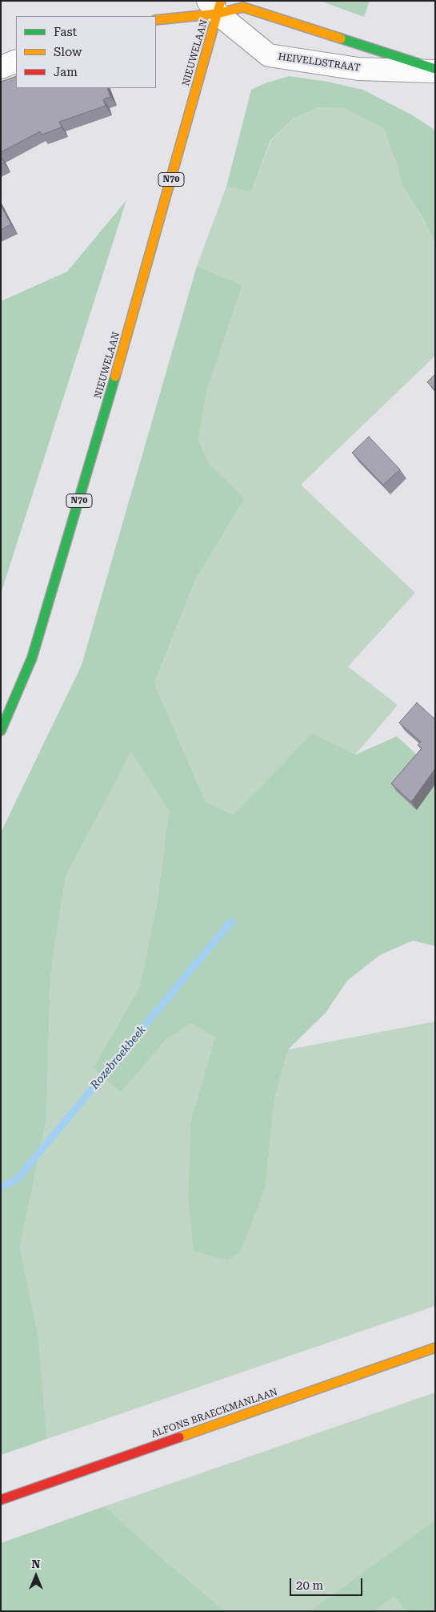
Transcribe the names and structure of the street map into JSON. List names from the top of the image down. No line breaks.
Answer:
{"streets":{"street":["NIEUWELAAN","HEIVELDSTRAAT","N70","ALFONS BRAECKMANLAAN"]},"crossings":[["NIEUWELAAN","HEIVELDSTRAAT"]],"water":["Rozebroekbeek"],"legend":["Fast","Slow","Jam"],"scale_bar":"20 m","north":"top"}
